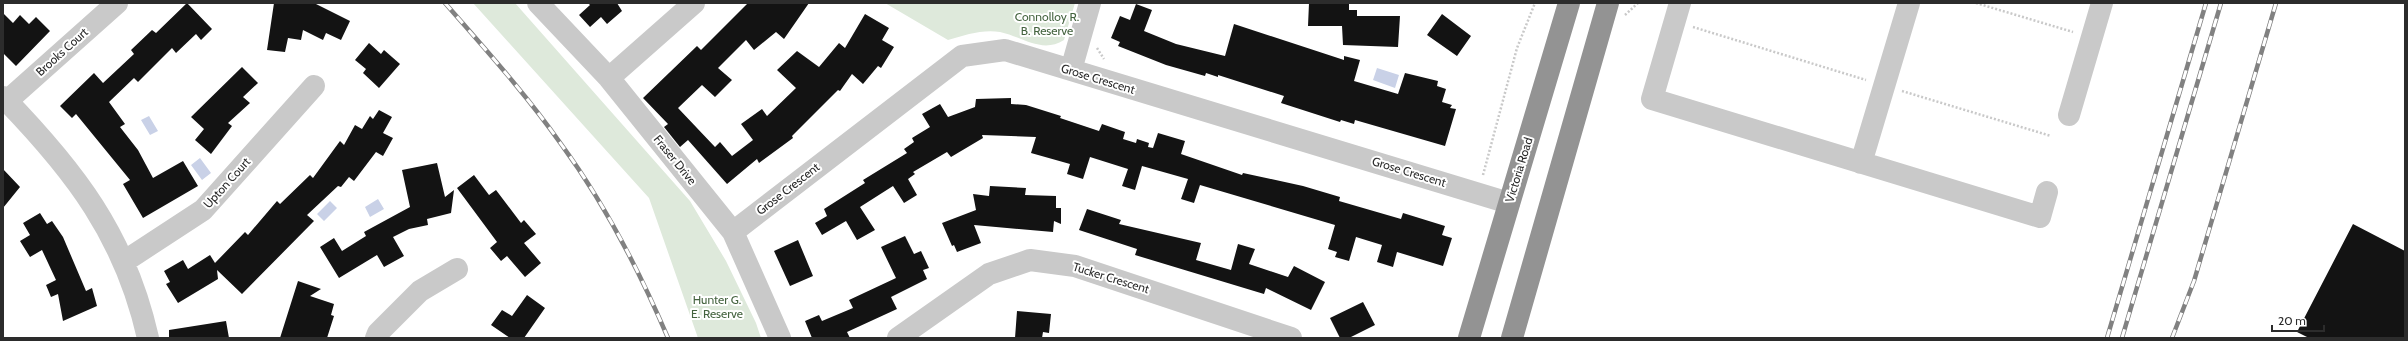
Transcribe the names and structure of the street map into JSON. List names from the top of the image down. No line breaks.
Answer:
{"streets":{"highway":["Victoria Road"],"street":["Brooks Court","Grose Crescent","Fraser Drive","Upton Court","Tucker Crescent"]},"crossings":[["Grose Crescent","Fraser Drive"],["Grose Crescent","Victoria Road"]],"parks":["Connolloy R. B. Reserve","Hunter G. E. Reserve"],"scale_bar":"20 m"}
